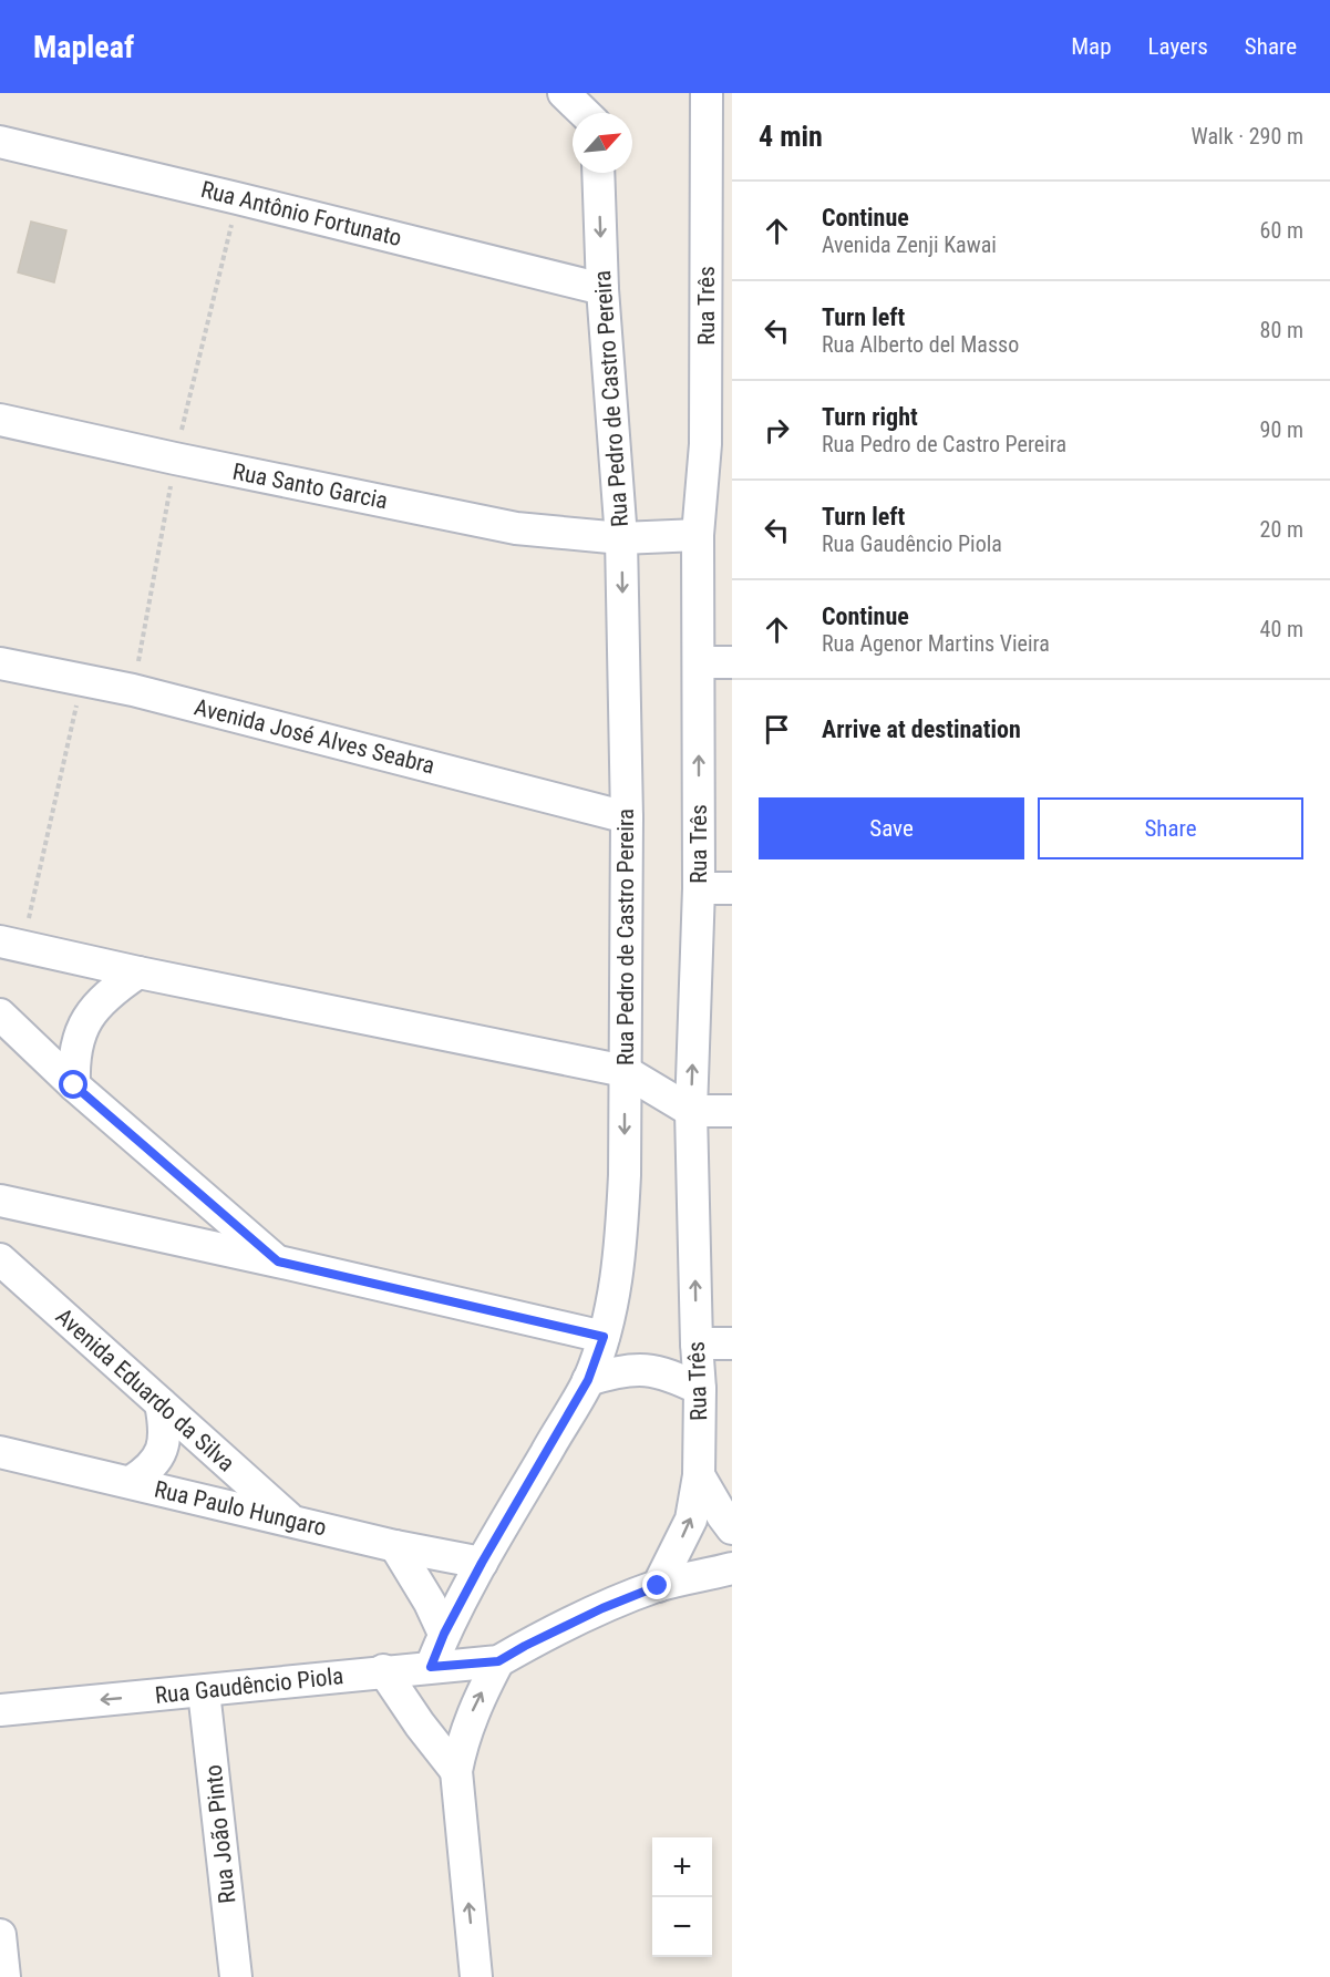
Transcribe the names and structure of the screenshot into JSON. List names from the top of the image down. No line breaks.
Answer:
{"streets":{"street":["Rua Antônio Fortunato","Rua Três","Rua Pedro de Castro Pereira","Rua Santo Garcia","Avenida José Alves Seabra","Avenida Eduardo da Silva","Rua Paulo Hungaro","Rua Gaudêncio Piola","Rua João Pinto"]},"crossings":[["Rua Antônio Fortunato","Rua Pedro de Castro Pereira"],["Rua Três","Rua Santo Garcia"],["Rua Pedro de Castro Pereira","Rua Santo Garcia"],["Rua Pedro de Castro Pereira","Avenida José Alves Seabra"],["Rua Pedro de Castro Pereira","Rua Paulo Hungaro"],["Rua Pedro de Castro Pereira","Rua Gaudêncio Piola"],["Avenida Eduardo da Silva","Rua Paulo Hungaro"],["Rua Gaudêncio Piola","Rua João Pinto"]],"one_way":["Rua Três","Rua Pedro de Castro Pereira","Rua Gaudêncio Piola"],"north":"top right","page":{"header":"Mapleaf","nav":["Map","Layers","Share"],"heading":["4 min","Walk · 290 m"],"list":[["Continue","Avenida Zenji Kawai","60 m"],["Turn left","Rua Alberto del Masso","80 m"],["Turn right","Rua Pedro de Castro Pereira","90 m"],["Turn left","Rua Gaudêncio Piola","20 m"],["Continue","Rua Agenor Martins Vieira","40 m"],"Arrive at destination"],"buttons":["Save","Share"],"map_buttons":["+","−"]}}
